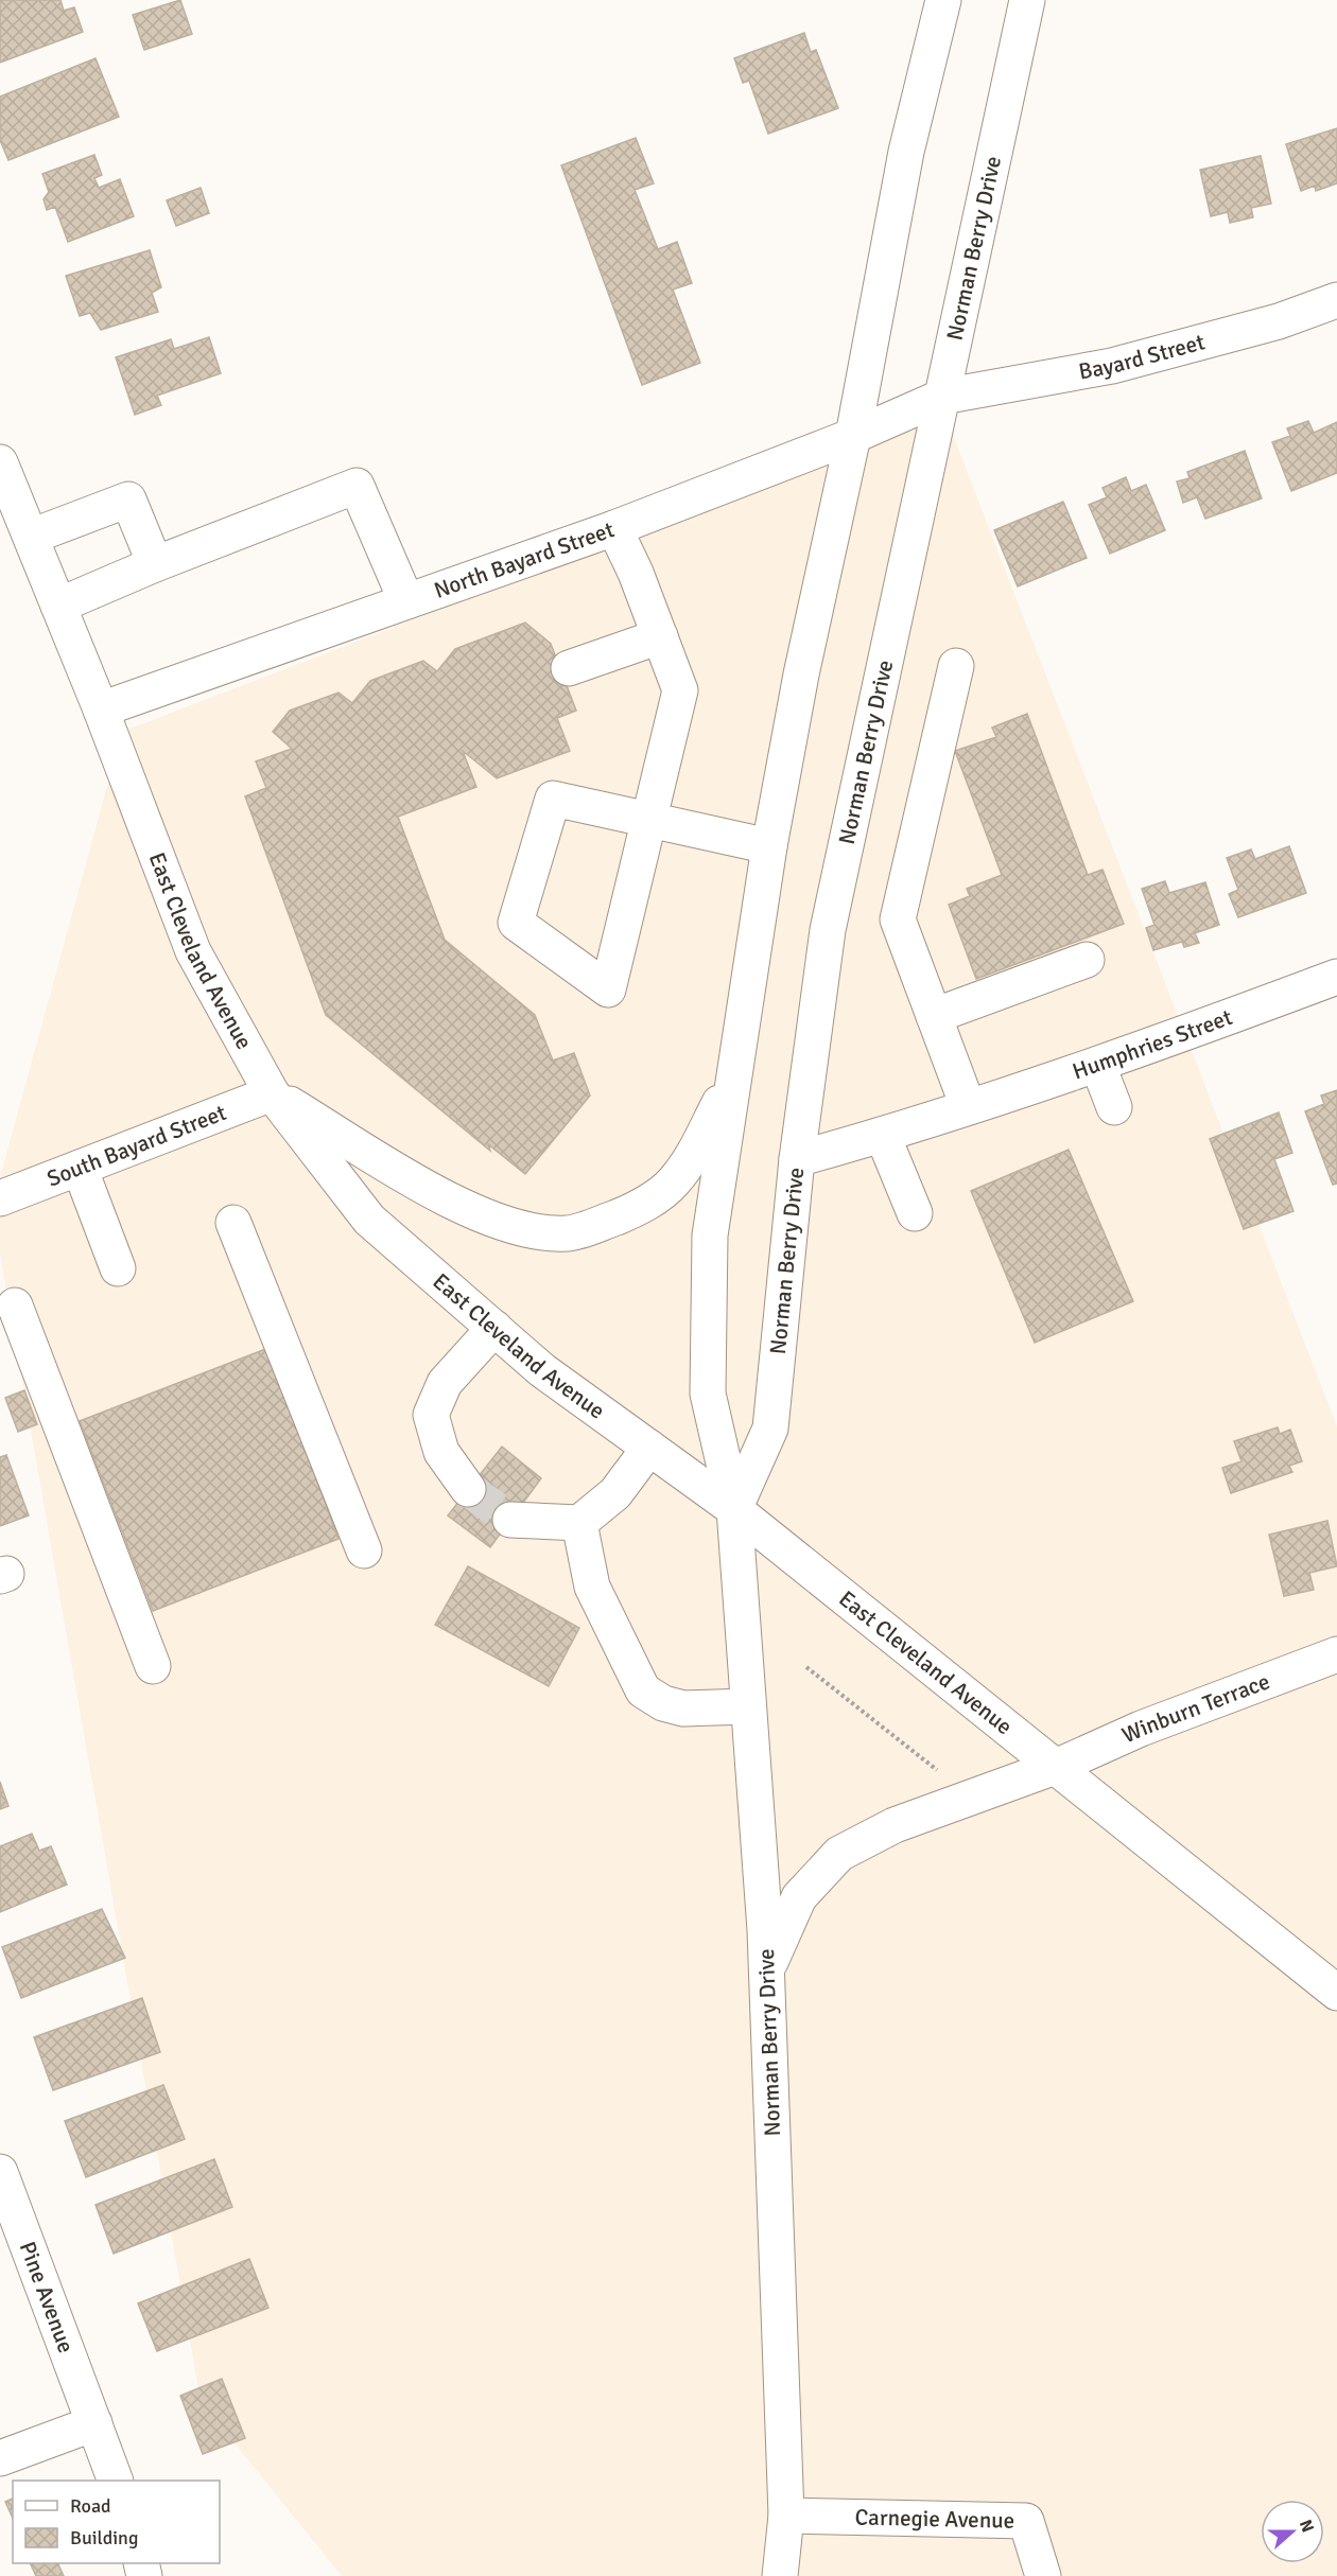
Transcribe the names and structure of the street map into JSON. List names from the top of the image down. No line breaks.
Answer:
{"streets":{"main road":["Norman Berry Drive","Bayard Street","North Bayard Street","East Cleveland Avenue","Humphries Street","South Bayard Street","Winburn Terrace","Pine Avenue","Carnegie Avenue"]},"crossings":[["Norman Berry Drive","Bayard Street"],["Norman Berry Drive","North Bayard Street"],["Norman Berry Drive","East Cleveland Avenue"],["Norman Berry Drive","Winburn Terrace"],["Norman Berry Drive","Carnegie Avenue"],["Bayard Street","North Bayard Street"],["North Bayard Street","East Cleveland Avenue"],["East Cleveland Avenue","South Bayard Street"],["East Cleveland Avenue","Winburn Terrace"]],"legend":["Road","Building"],"north":"right"}
